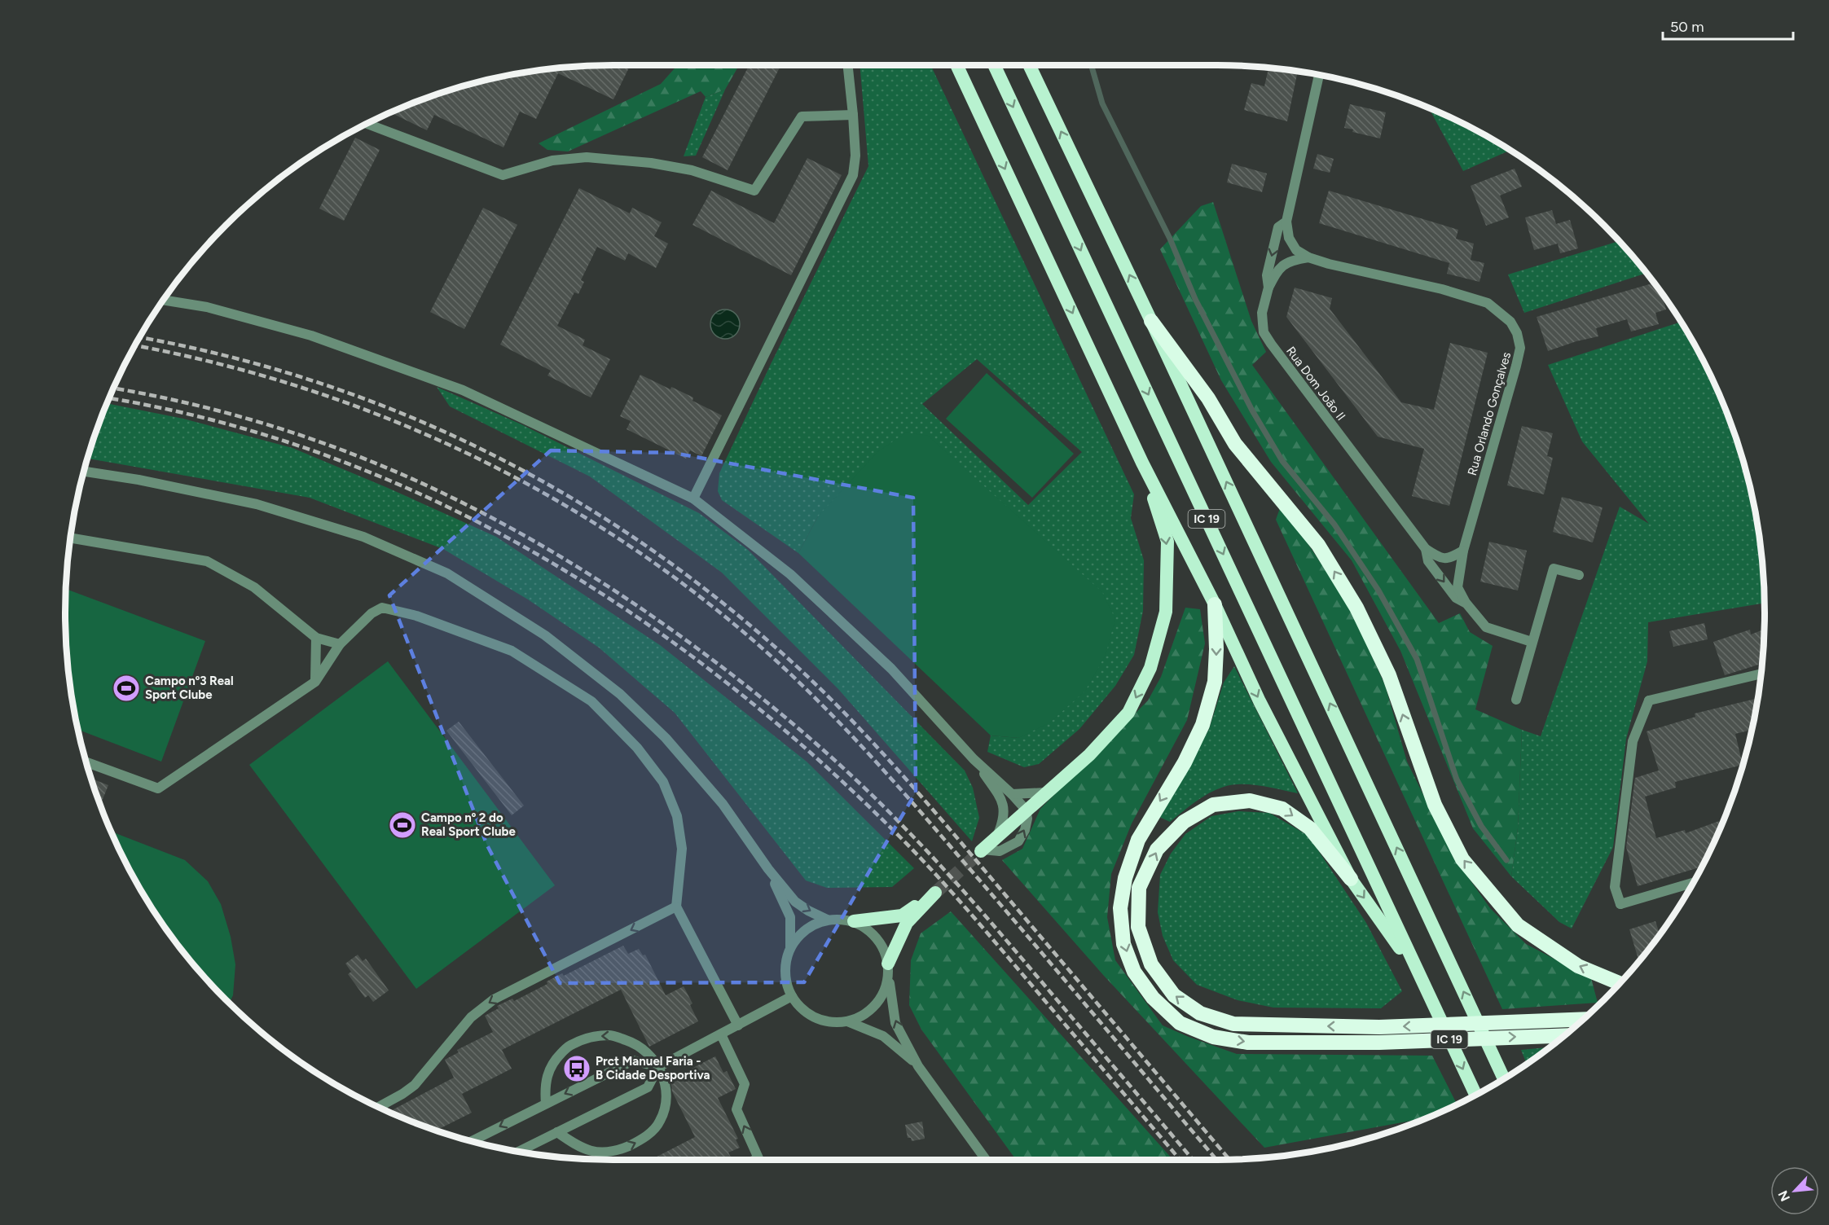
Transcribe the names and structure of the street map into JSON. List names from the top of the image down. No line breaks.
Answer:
{"streets":{"highway":["IC 19"],"street":["Rua Dom João II","Rua Orlando Gonçalves"]},"crossings":[["Rua Dom João II","Rua Orlando Gonçalves"]],"places":{"sports":["Campo nº3 Real Sport Clube","Campo nº 2 do Real Sport Clube"],"bus stop":["Prct Manuel Faria - B Cidade Desportiva"]},"scale_bar":"50 m","north":"bottom left"}
